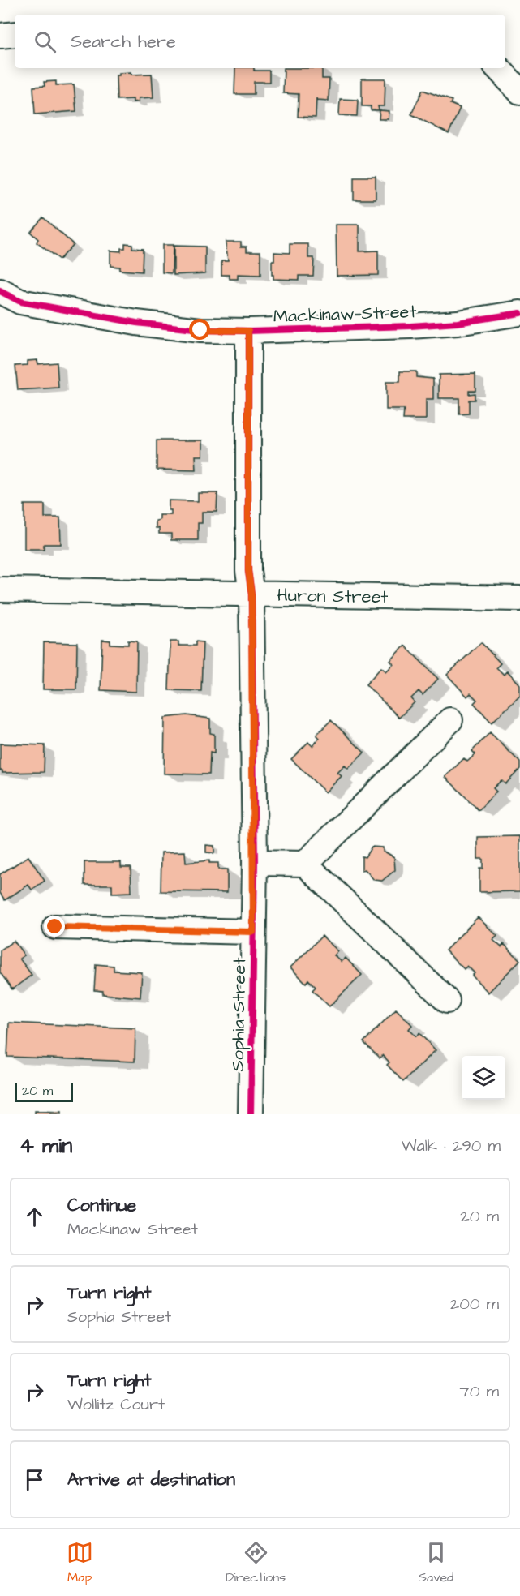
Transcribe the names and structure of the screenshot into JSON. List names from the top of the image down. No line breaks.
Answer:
{"streets":{"street":["Mackinaw Street","Huron Street","Sophia Street"]},"crossings":[["Mackinaw Street","Sophia Street"],["Huron Street","Sophia Street"]],"scale_bar":"20 m","page":{"search":"Search here","scale":"20 m","heading":["4 min","Walk · 290 m"],"list":[["Continue","Mackinaw Street","20 m"],["Turn right","Sophia Street","200 m"],["Turn right","Wollitz Court","70 m"],"Arrive at destination"],"nav":["Map","Directions","Saved"]}}
